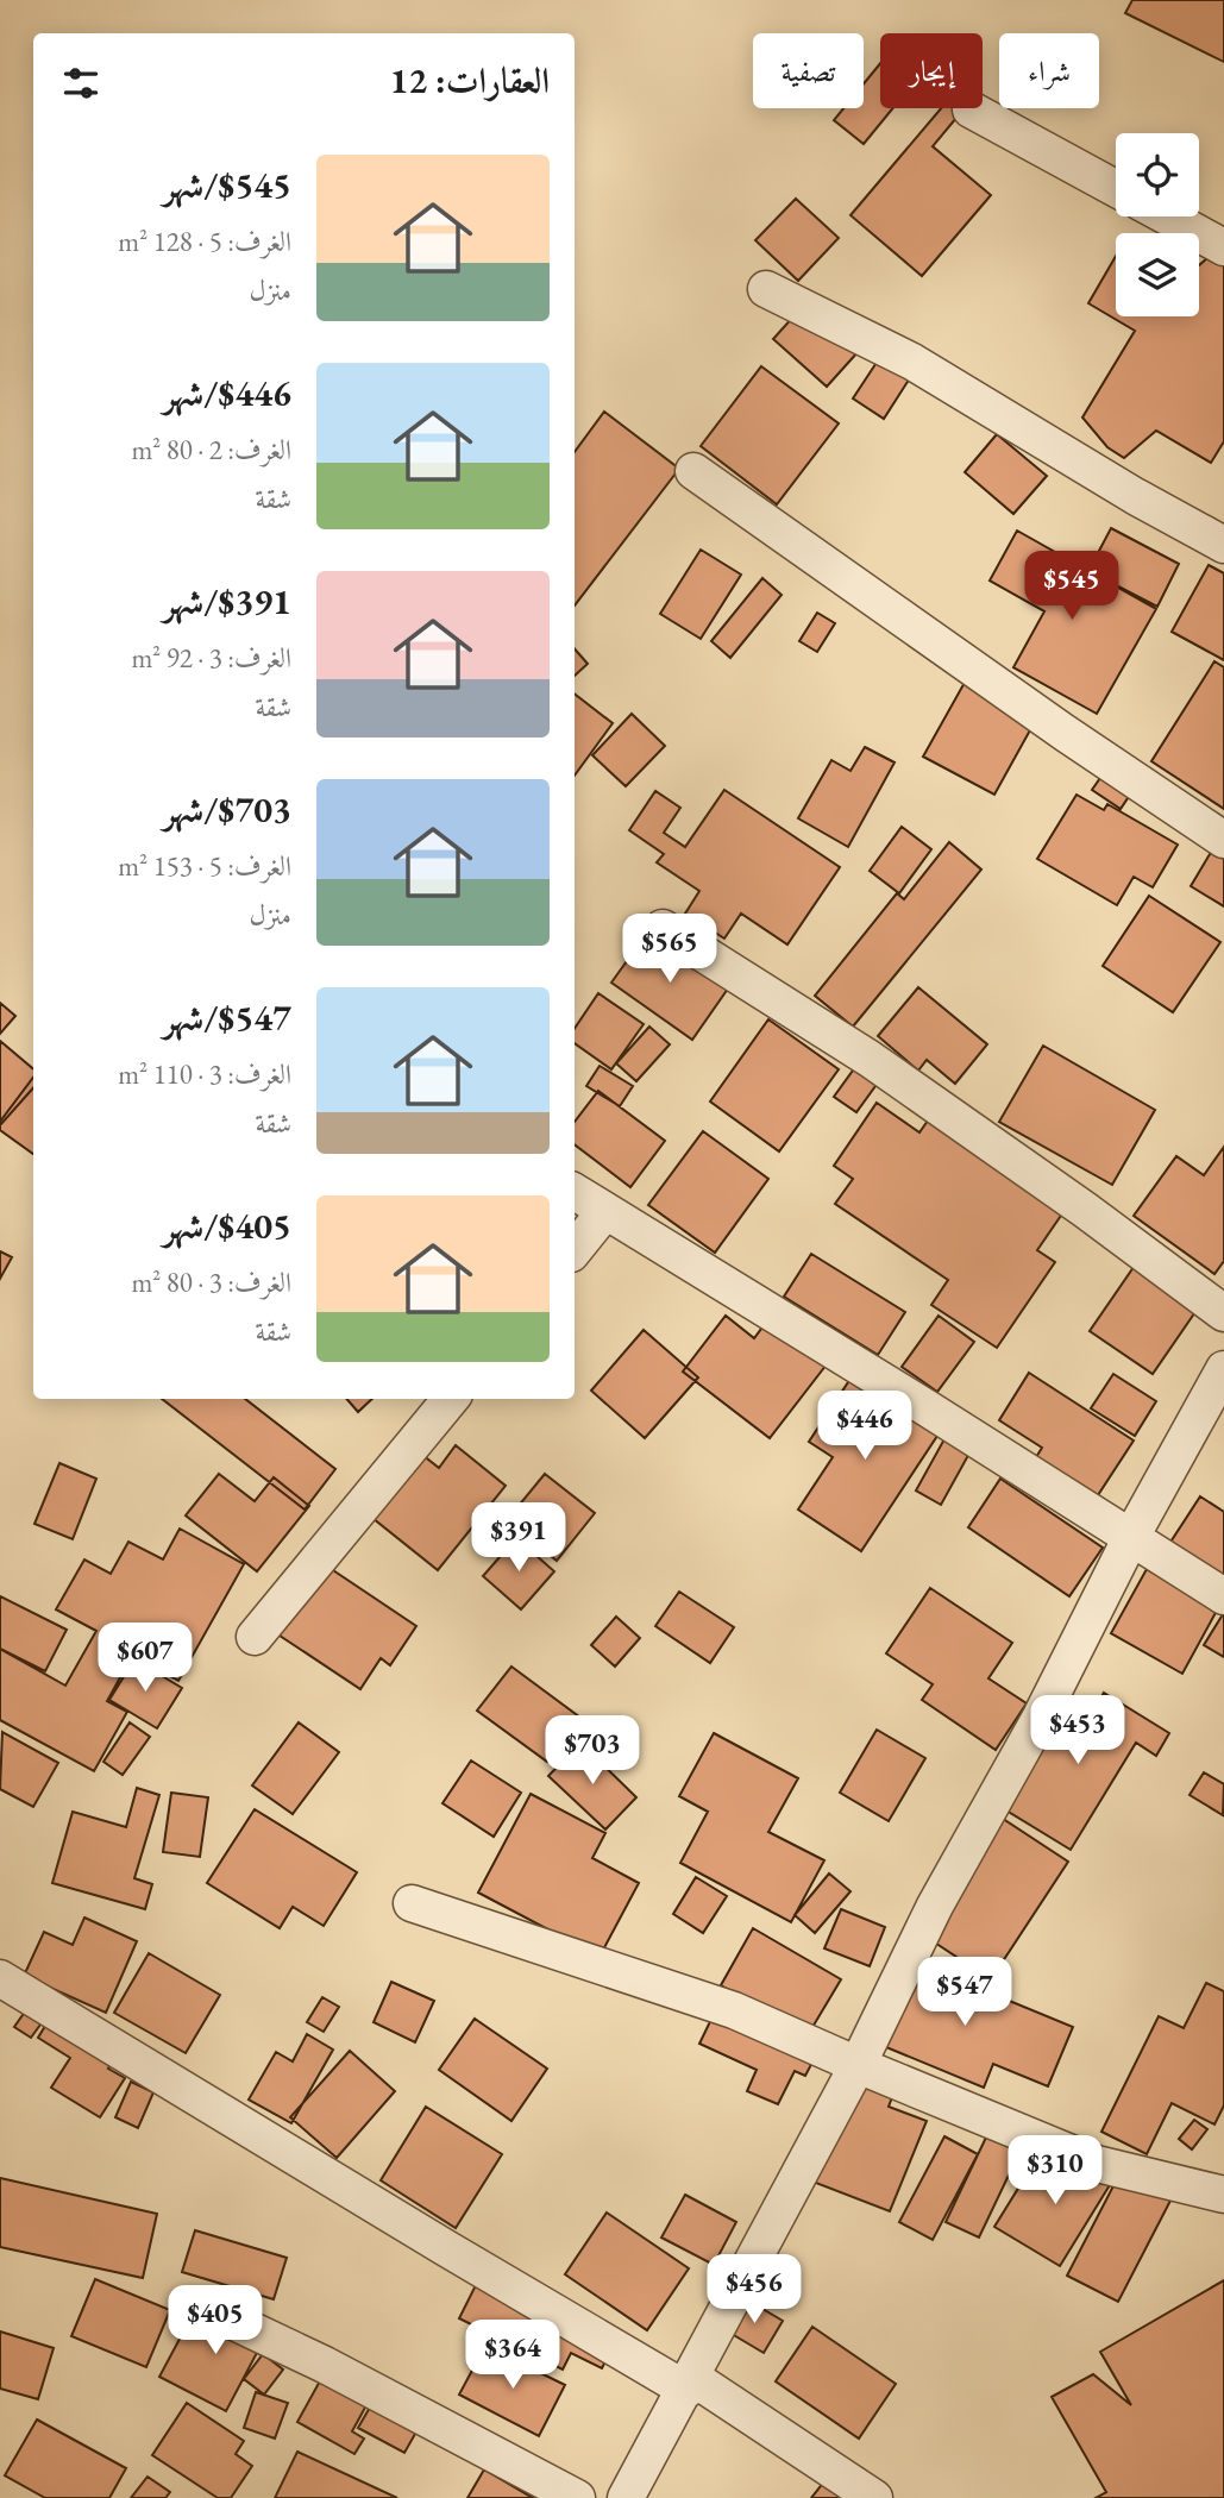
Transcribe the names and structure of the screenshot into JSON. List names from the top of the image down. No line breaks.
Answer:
{"page":{"chip":["شراء","إيجار","تصفية"],"heading":"العقارات: 12","list":[{"name":"$545/شهر","note":"الغرف: 5 · 128 m² · منزل"},{"name":"$446/شهر","note":"الغرف: 2 · 80 m² · شقة"},{"name":"$391/شهر","note":"الغرف: 3 · 92 m² · شقة"},{"name":"$703/شهر","note":"الغرف: 5 · 153 m² · منزل"},{"name":"$547/شهر","note":"الغرف: 3 · 110 m² · شقة"},{"name":"$405/شهر","note":"الغرف: 3 · 80 m² · شقة"}],"price":["$545","$565","$446","$391","$607","$453","$703","$547","$310","$456","$405","$364"]}}
